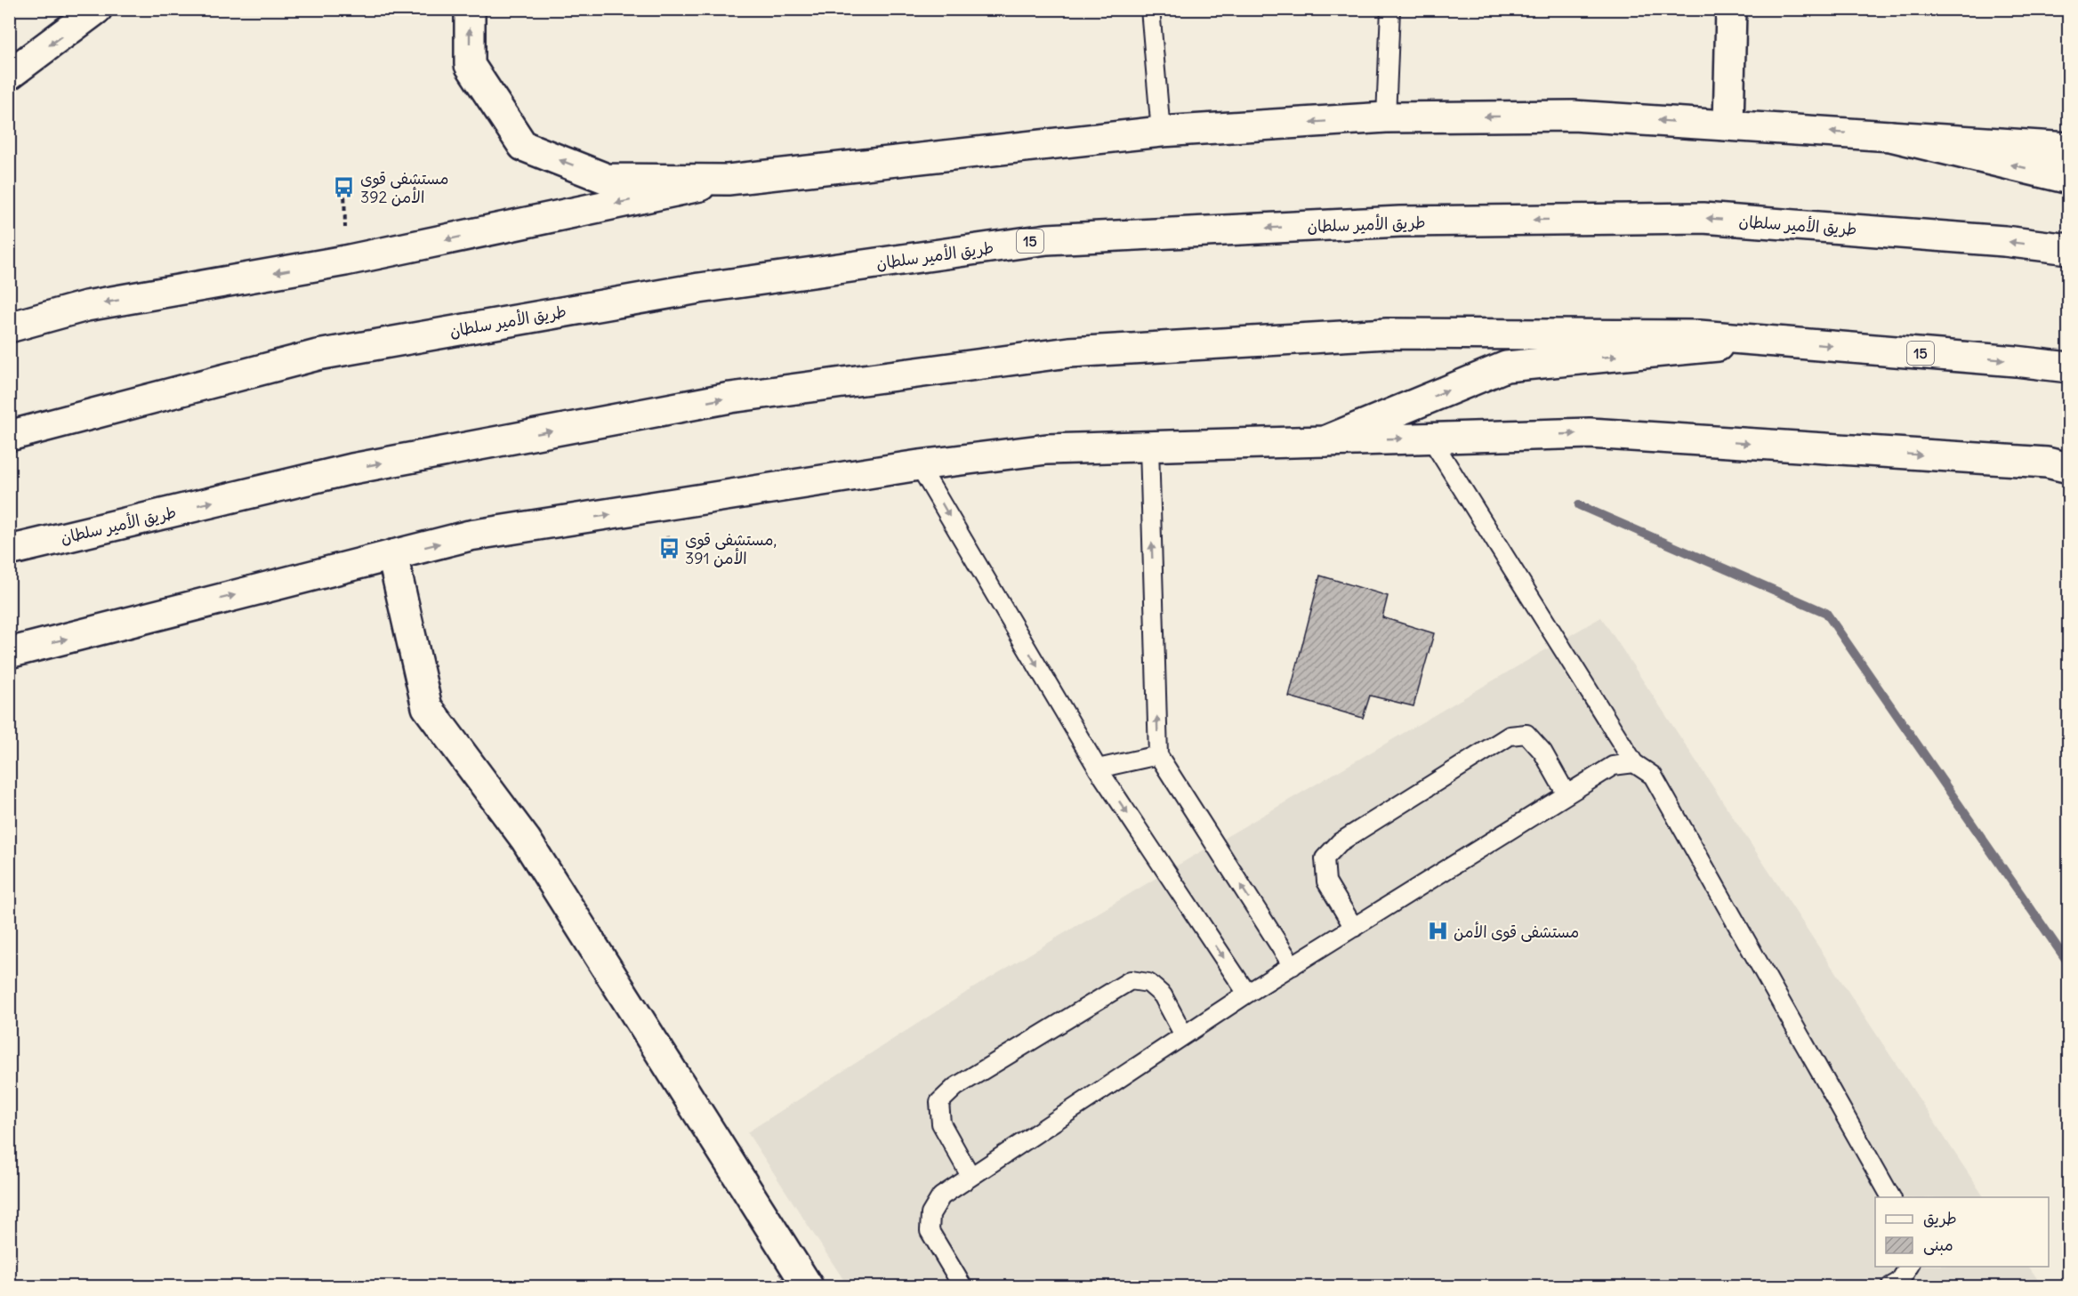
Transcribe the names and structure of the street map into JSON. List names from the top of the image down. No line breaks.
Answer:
{"streets":{"main road":["طريق الأمير سلطان","15"]},"places":{"bus stop":["مستشفى قوى الأمن 392","مستشفى قوى, الأمن 391"],"hospital":["مستشفى قوى الأمن"]},"legend":["طريق","مبنى"]}
